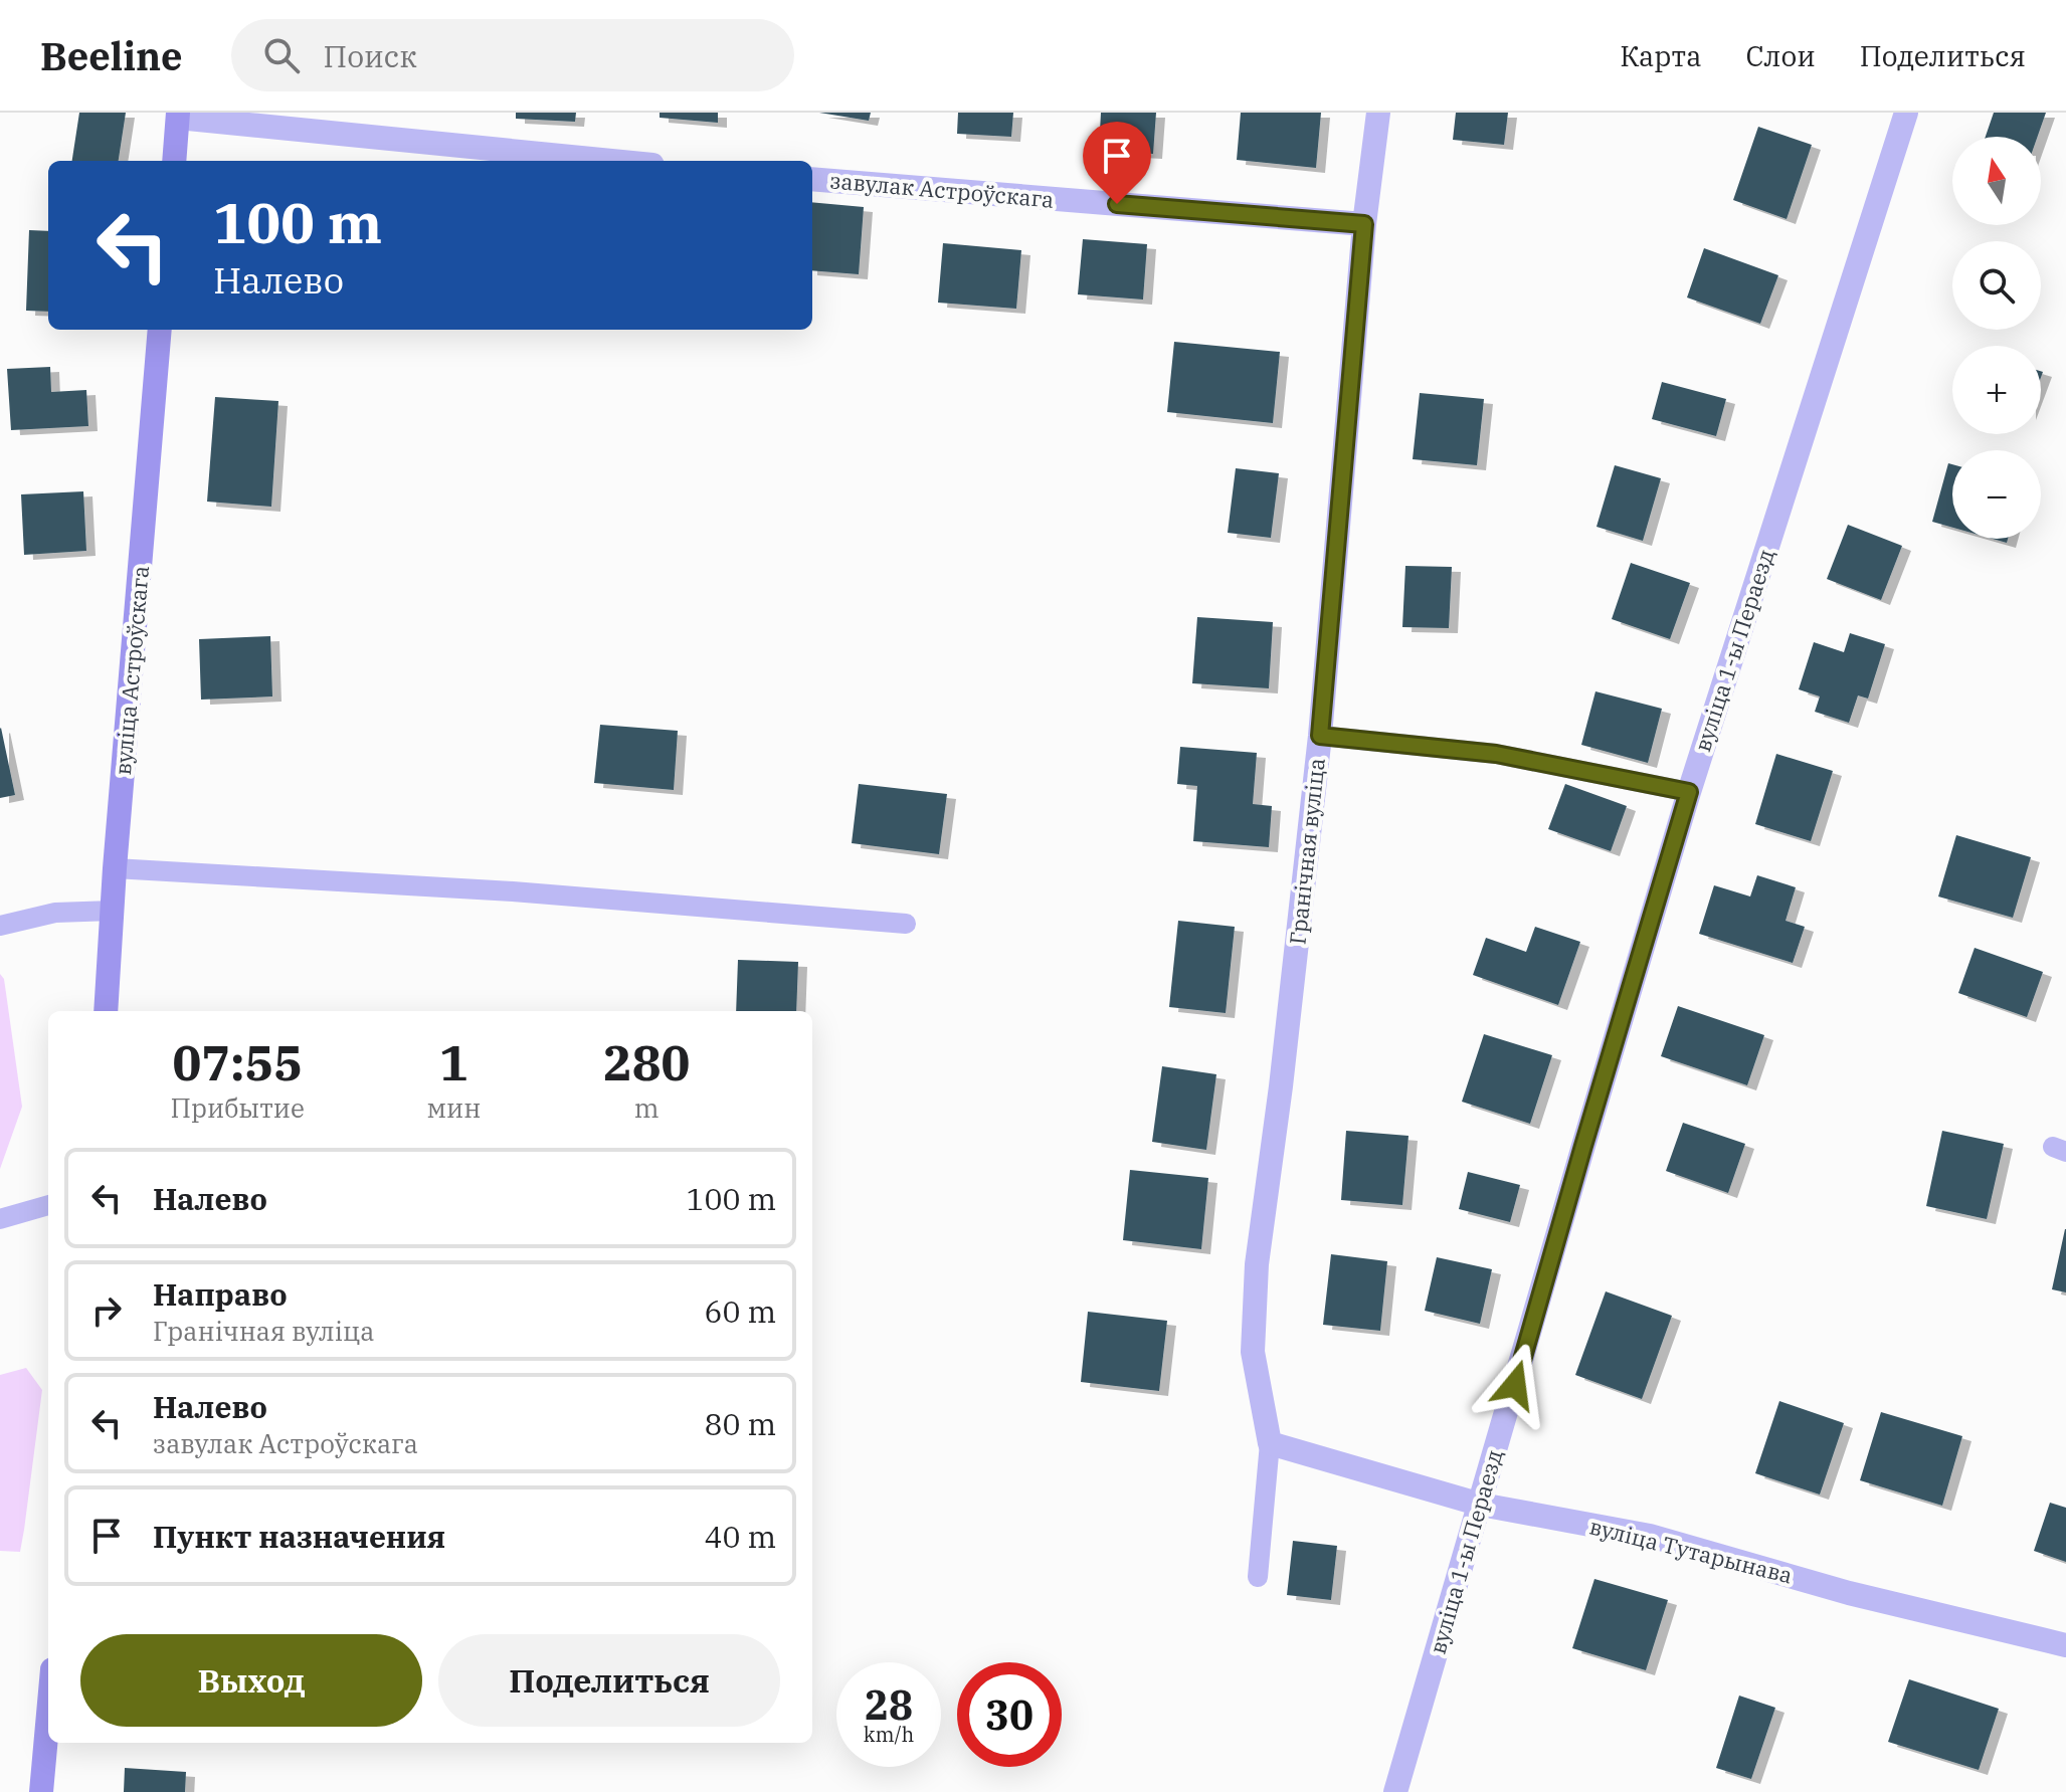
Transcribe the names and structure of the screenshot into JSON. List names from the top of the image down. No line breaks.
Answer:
{"streets":{"main road":["вуліца Астроўскага"],"street":["завулак Астроўскага","вуліца 1-ы Пераезд","Гранічная вуліца","вуліца Тутарынава"]},"crossings":[["завулак Астроўскага","Гранічная вуліца"],["вуліца 1-ы Пераезд","вуліца Тутарынава"],["Гранічная вуліца","вуліца Тутарынава"]],"north":"top","page":{"header":"Beeline","search":"Поиск","nav":["Карта","Слои","Поделиться"],"map_buttons":["+","−"],"turn":["100 m","Налево"],"eta":["07:55","Прибытие","1","мин","280","m"],"list":[{"name":"Налево","value":"100 m"},{"name":"Направо","note":"Гранічная вуліца","value":"60 m"},{"name":"Налево","note":"завулак Астроўскага","value":"80 m"},{"name":"Пункт назначения","value":"40 m"}],"buttons":["Выход","Поделиться"],"speed":"28 km/h","limit":"30"}}
